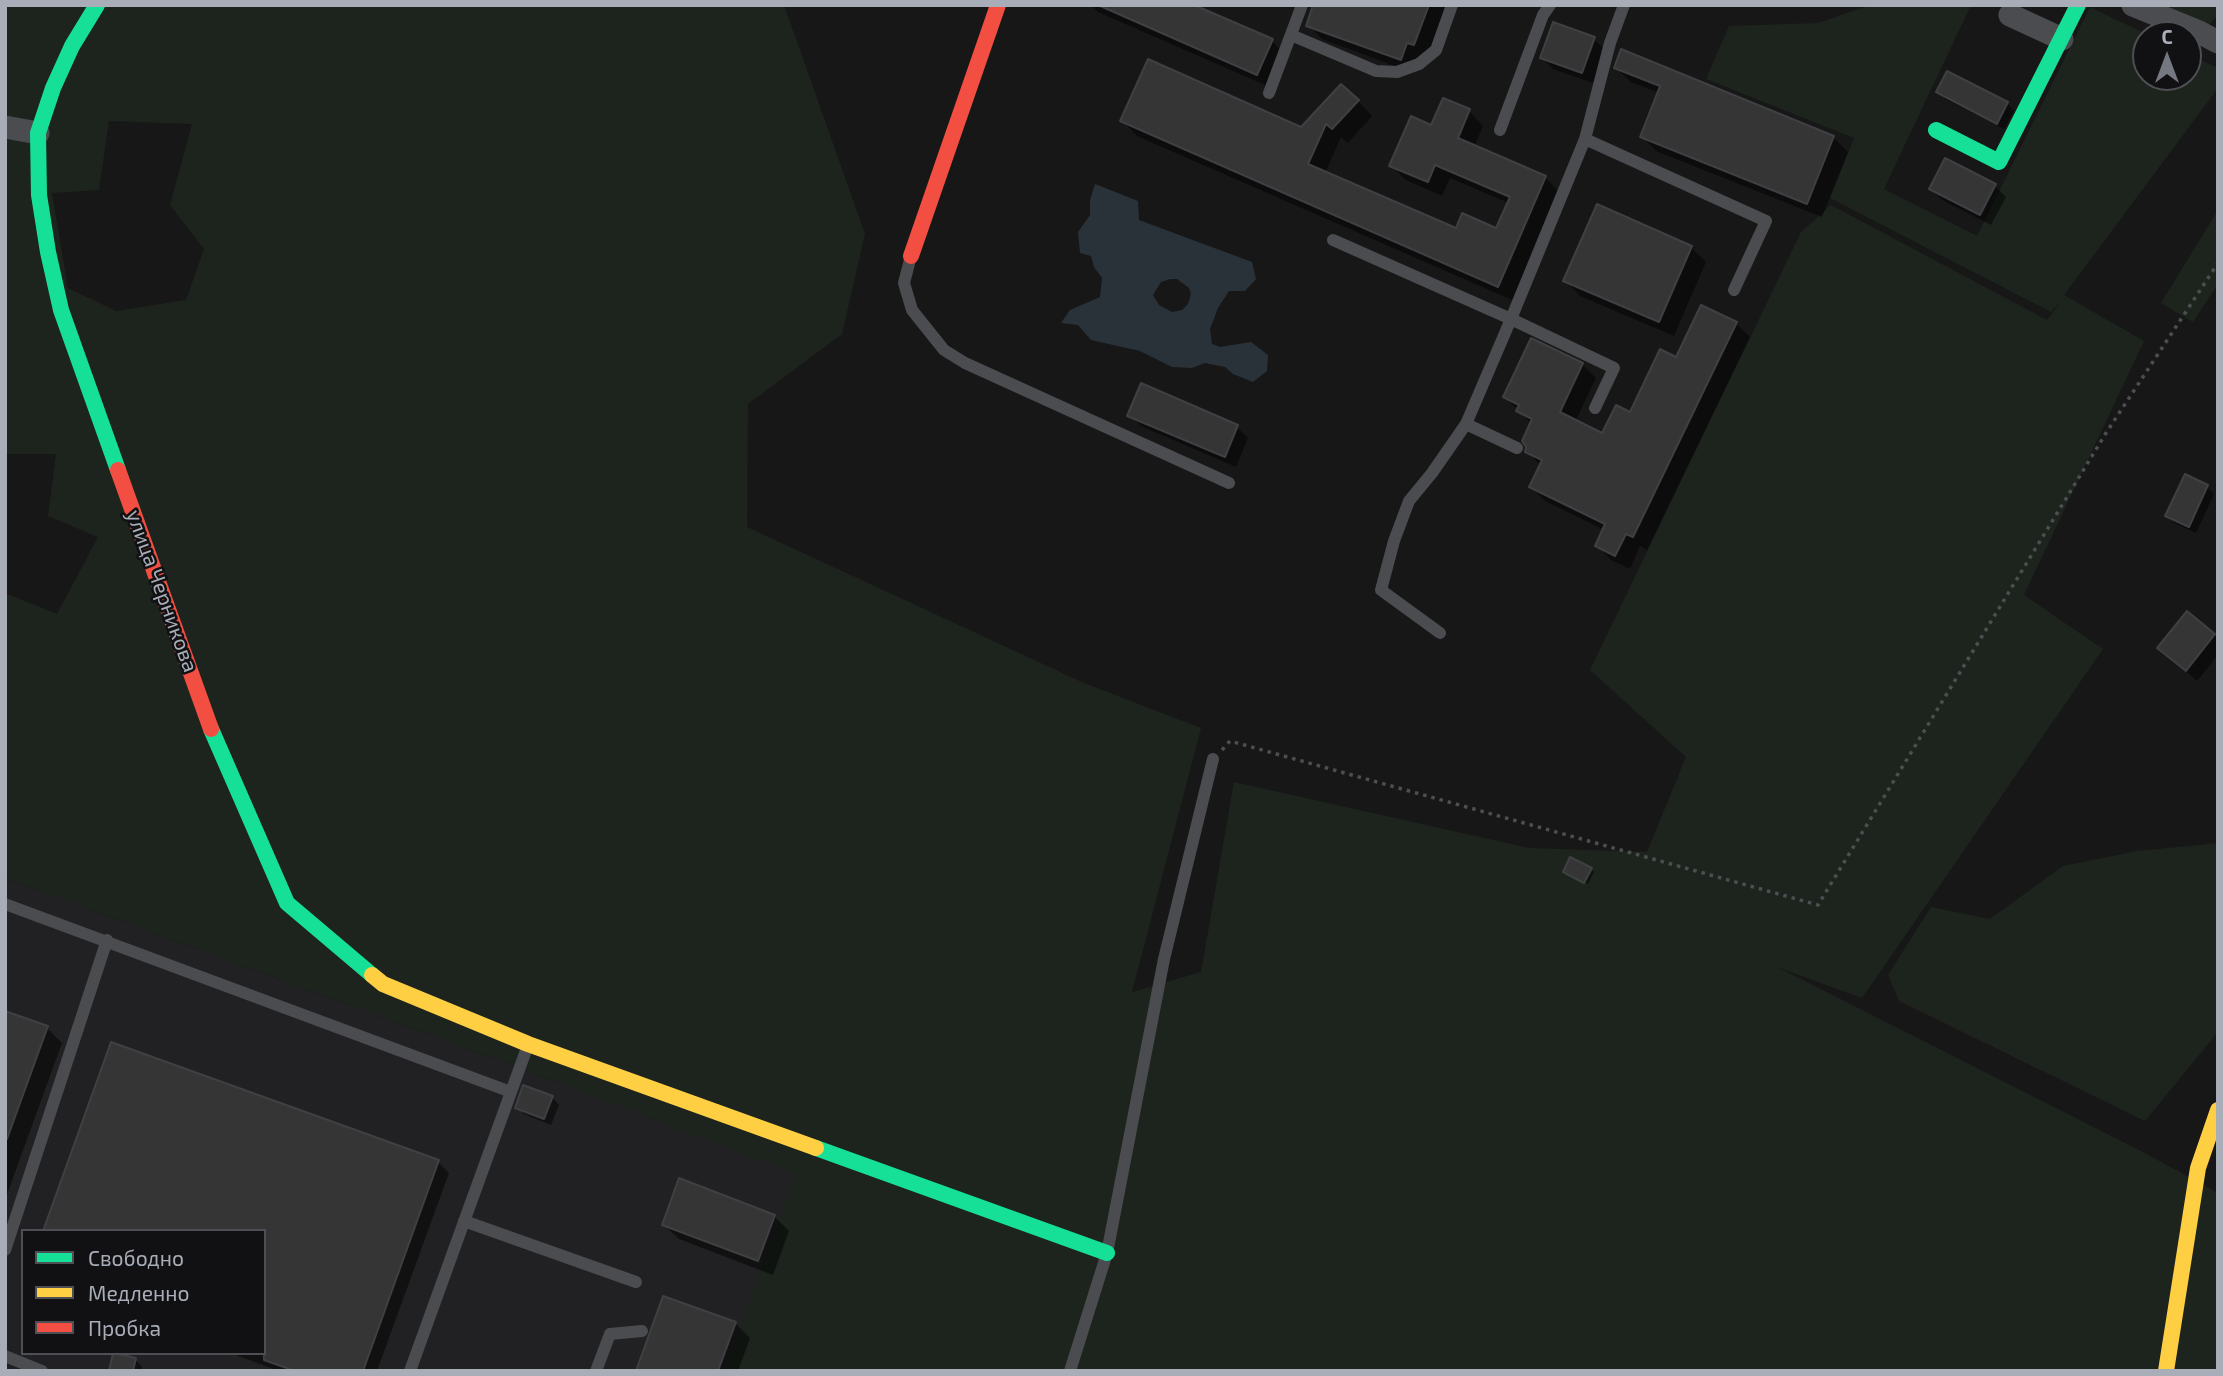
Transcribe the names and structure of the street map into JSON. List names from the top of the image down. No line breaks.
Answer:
{"streets":{"street":["улица Черникова"]},"legend":["Свободно","Медленно","Пробка"],"north":"top"}
